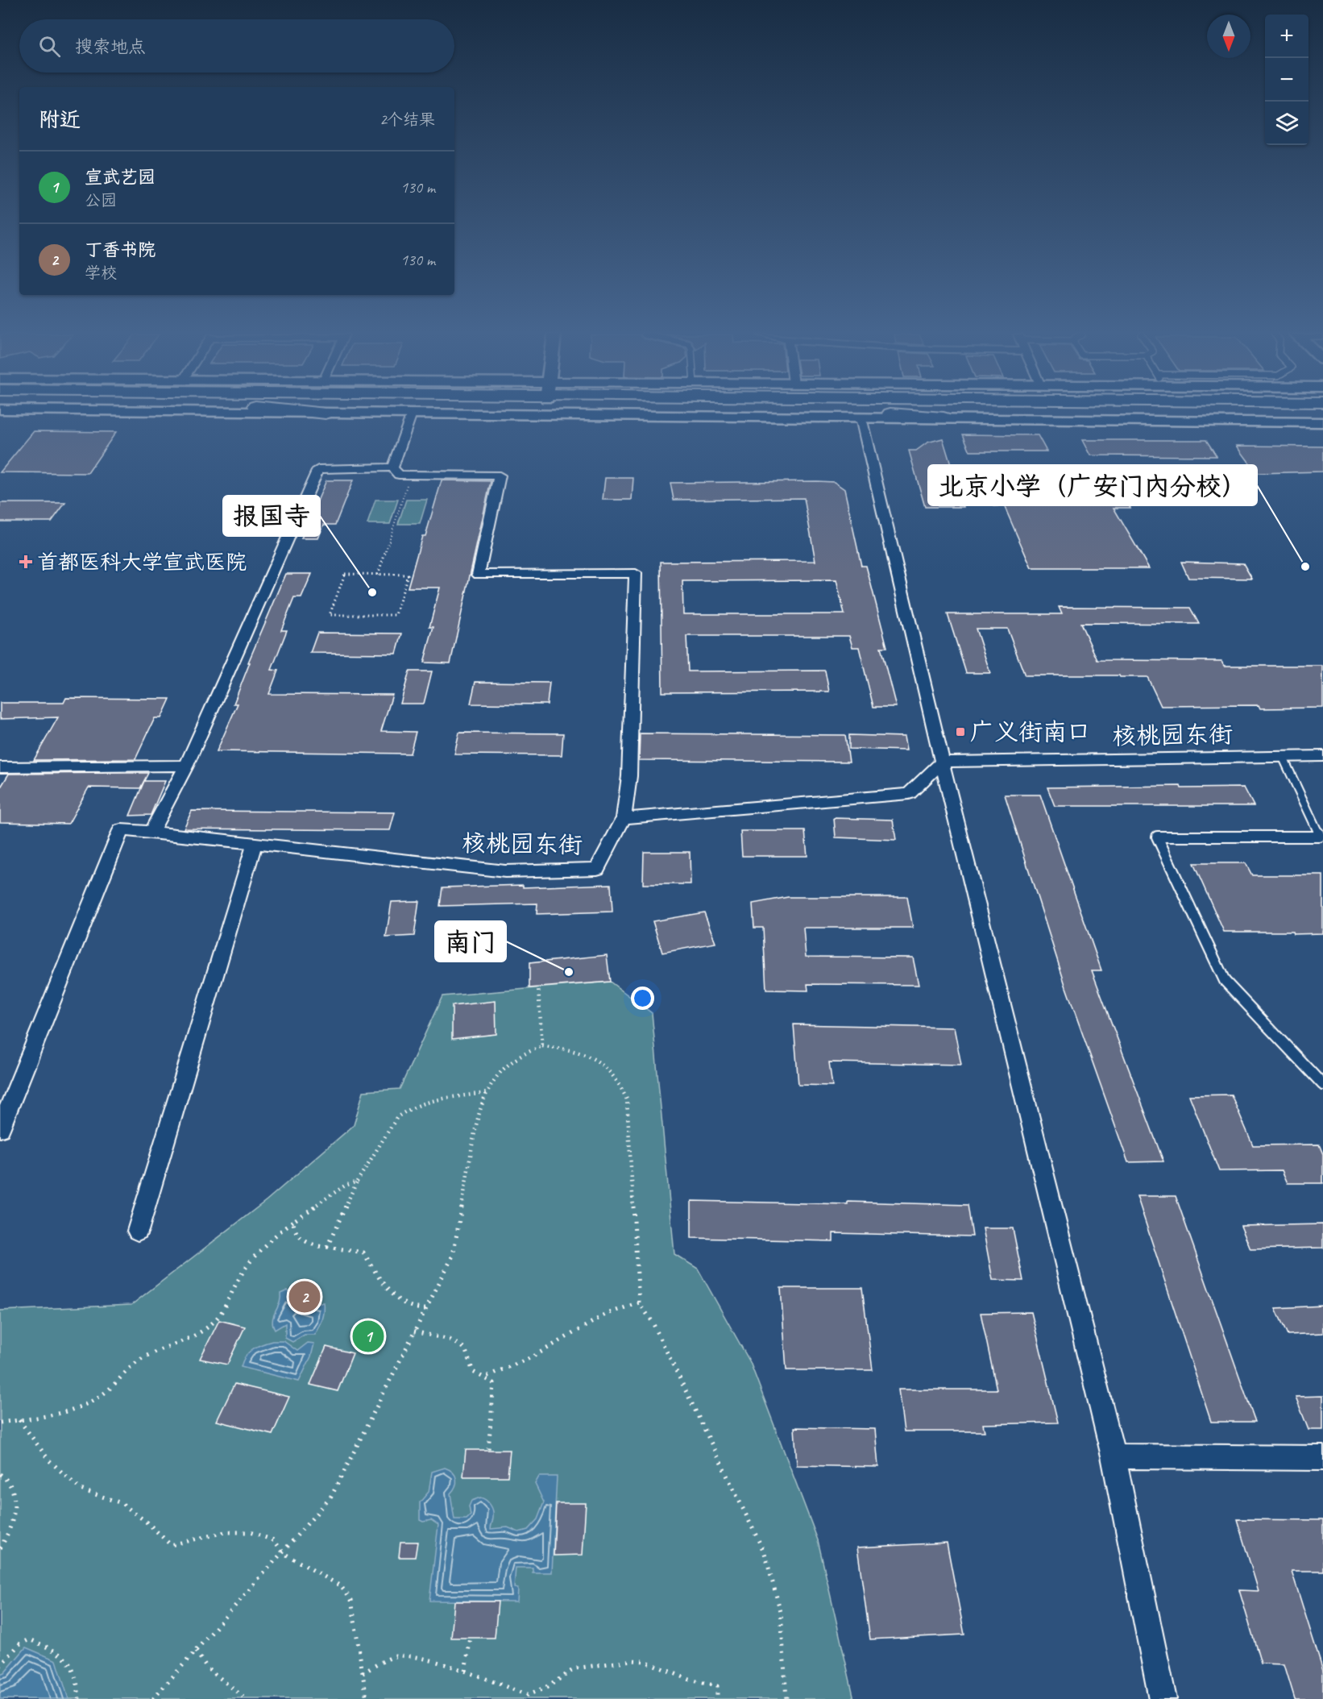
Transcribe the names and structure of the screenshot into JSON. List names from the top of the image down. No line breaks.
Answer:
{"streets":{"street":["核桃园东街"]},"places":{"health":["首都医科大学宣武医院"],"other":["北京小学（广安门内分校）","报国寺","南门"],"transit":["广义街南口"]},"north":"bottom","page":{"map_buttons":["+","−"],"search":"搜索地点","heading":["附近","2个结果"],"list":[{"mark":"1","name":"宣武艺园","note":"公园","value":"130 m"},{"mark":"2","name":"丁香书院","note":"学校","value":"130 m"}],"pins":["2","1"]}}
